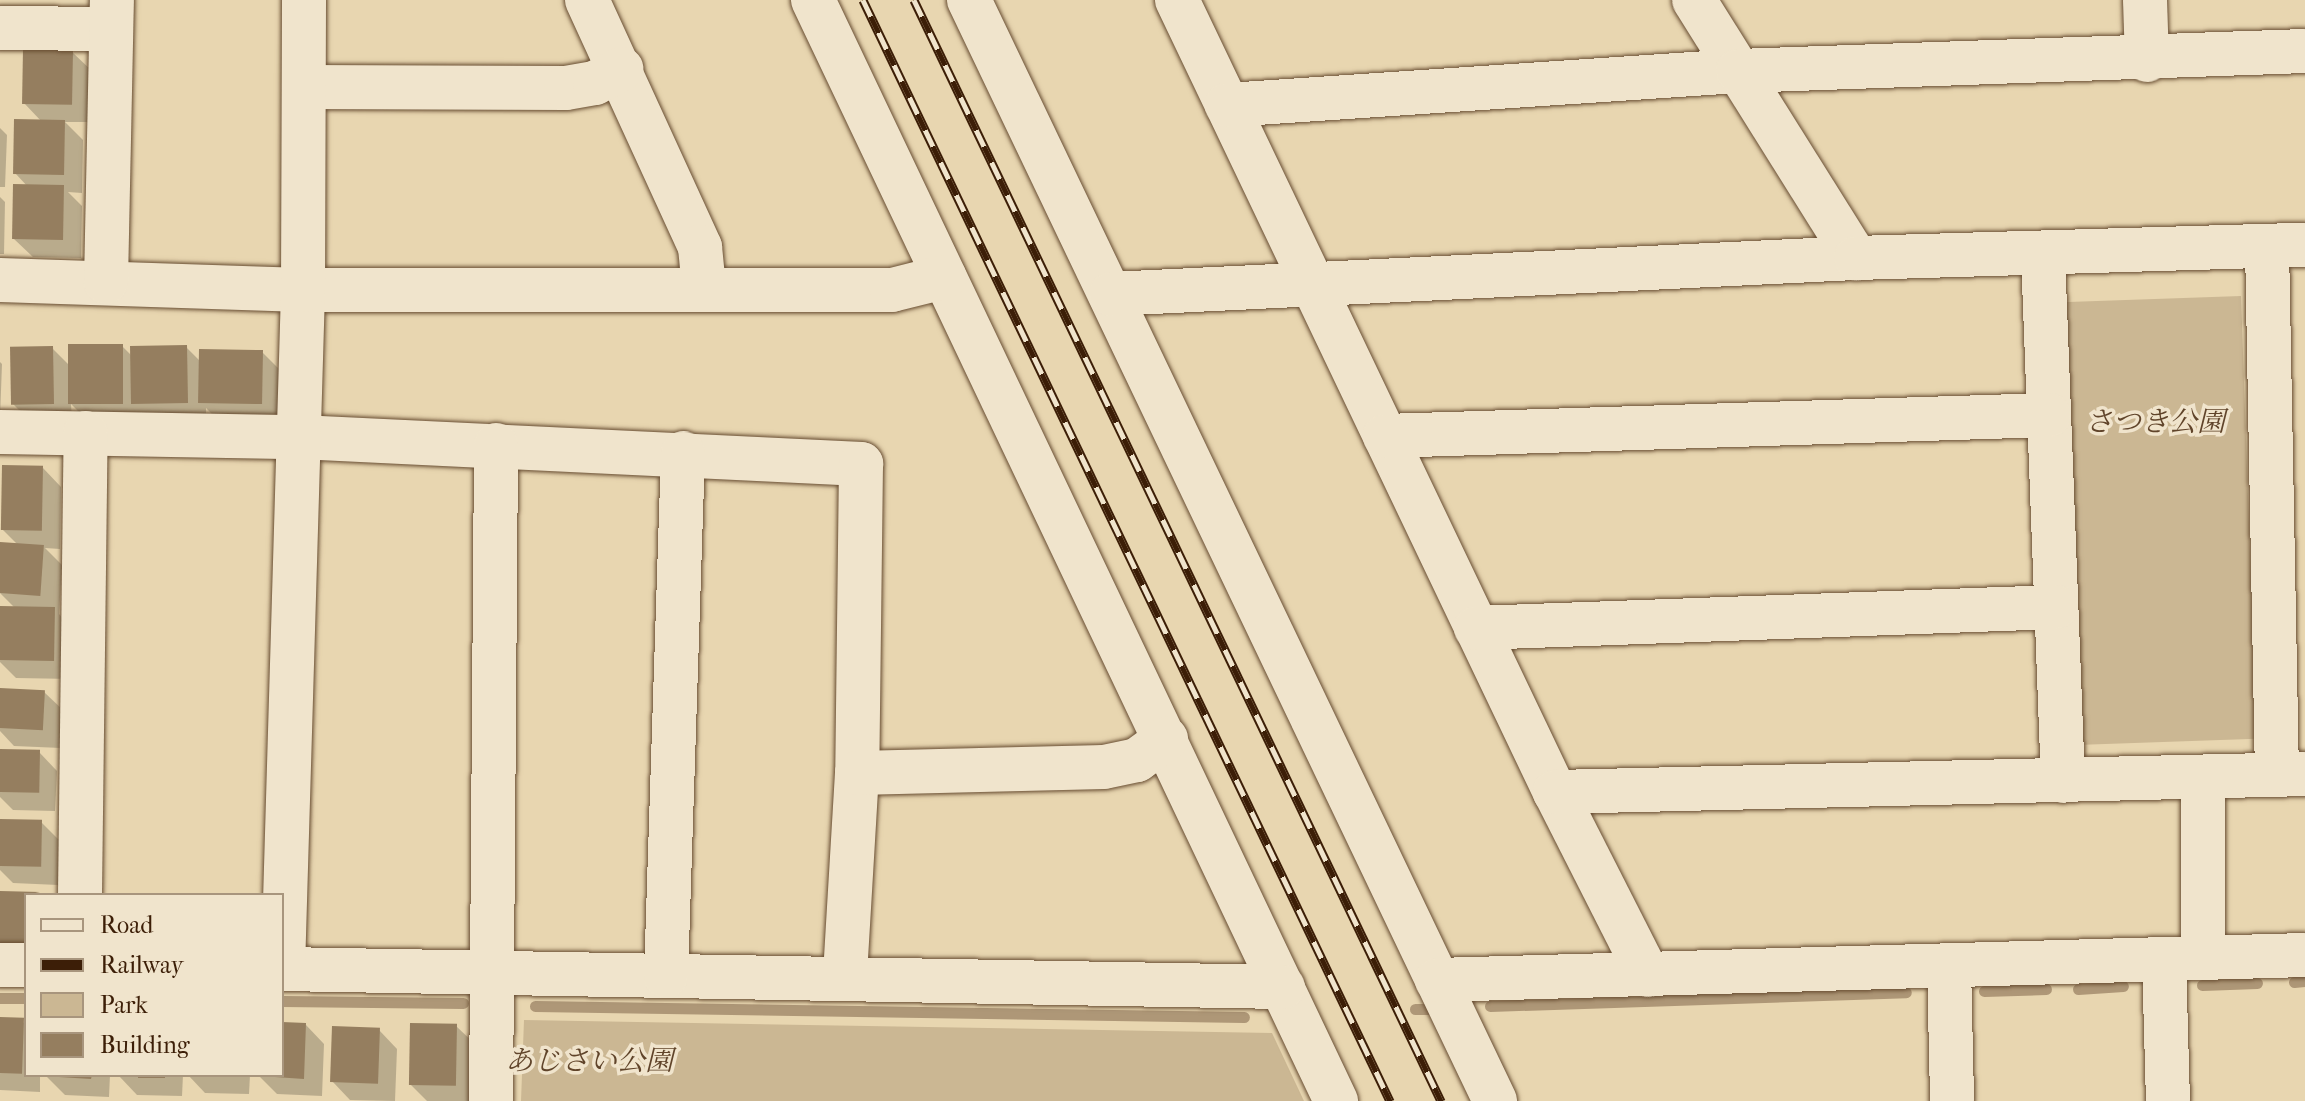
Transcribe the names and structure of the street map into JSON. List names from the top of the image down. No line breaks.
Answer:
{"parks":["さつき公園","あじさい公園"],"legend":["Road","Railway","Park","Building"]}
